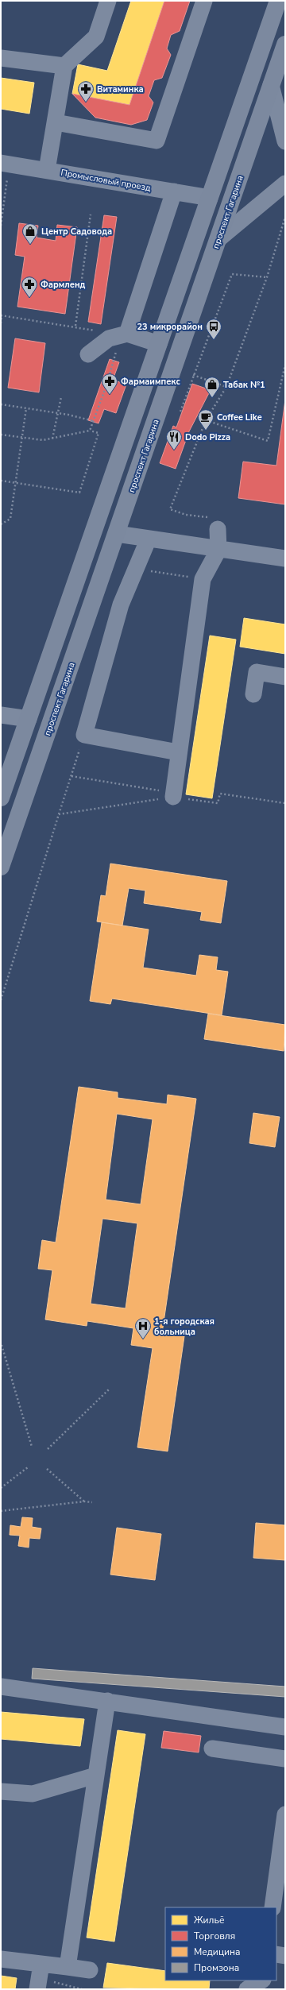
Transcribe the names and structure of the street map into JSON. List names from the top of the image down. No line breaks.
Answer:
{"streets":{"main road":["проспект Гагарина"],"street":["Промысловый проезд"]},"places":{"pharmacy":["Витаминка","Фармленд","Фармаимпекс"],"shop":["Центр Садовода","Табак №1"],"bus stop":["23 микрорайон"],"cafe":["Coffee Like"],"restaurant":["Dodo Pizza"],"hospital":["1-я городская больница"]},"legend":["Жильё","Торговля","Медицина","Промзона"]}
